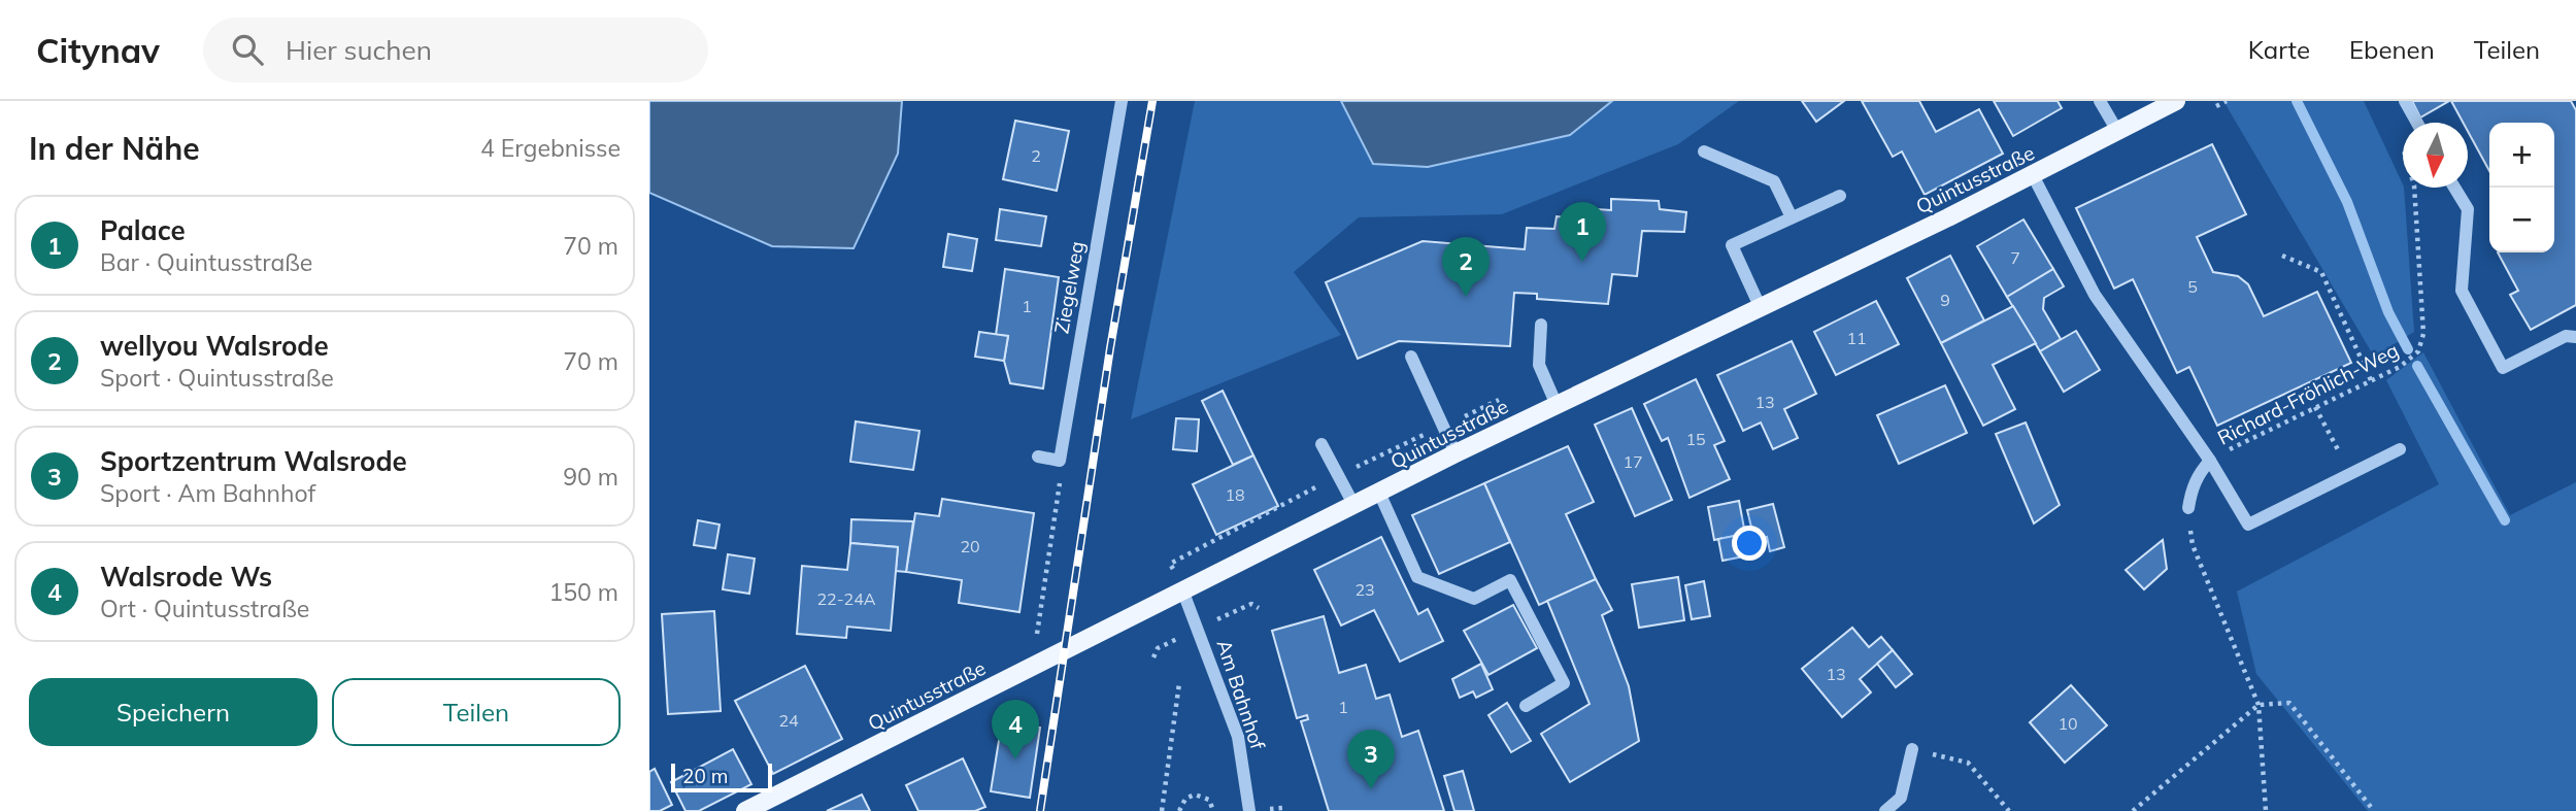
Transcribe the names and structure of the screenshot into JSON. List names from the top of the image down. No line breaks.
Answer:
{"streets":{"main road":["Quintusstraße"],"street":["Ziegelweg","Am Bahnhof"],"path":["Richard-Fröhlich-Weg"]},"crossings":[["Quintusstraße","Am Bahnhof"]],"house_numbers":["2","7","5","9","1","11","13","15","17","18","20","23","22-24A","13","1","24","10"],"scale_bar":"20 m","north":"bottom","page":{"header":"Citynav","search":"Hier suchen","nav":["Karte","Ebenen","Teilen"],"heading":["In der Nähe","4 Ergebnisse"],"map_buttons":["+","−"],"list":[{"mark":"1","name":"Palace","note":"Bar · Quintusstraße","value":"70 m"},{"mark":"2","name":"wellyou Walsrode","note":"Sport · Quintusstraße","value":"70 m"},{"mark":"3","name":"Sportzentrum Walsrode","note":"Sport · Am Bahnhof","value":"90 m"},{"mark":"4","name":"Walsrode Ws","note":"Ort · Quintusstraße","value":"150 m"}],"pins":["1","2","4","3"],"buttons":["Speichern","Teilen"],"scale":"20 m"}}
